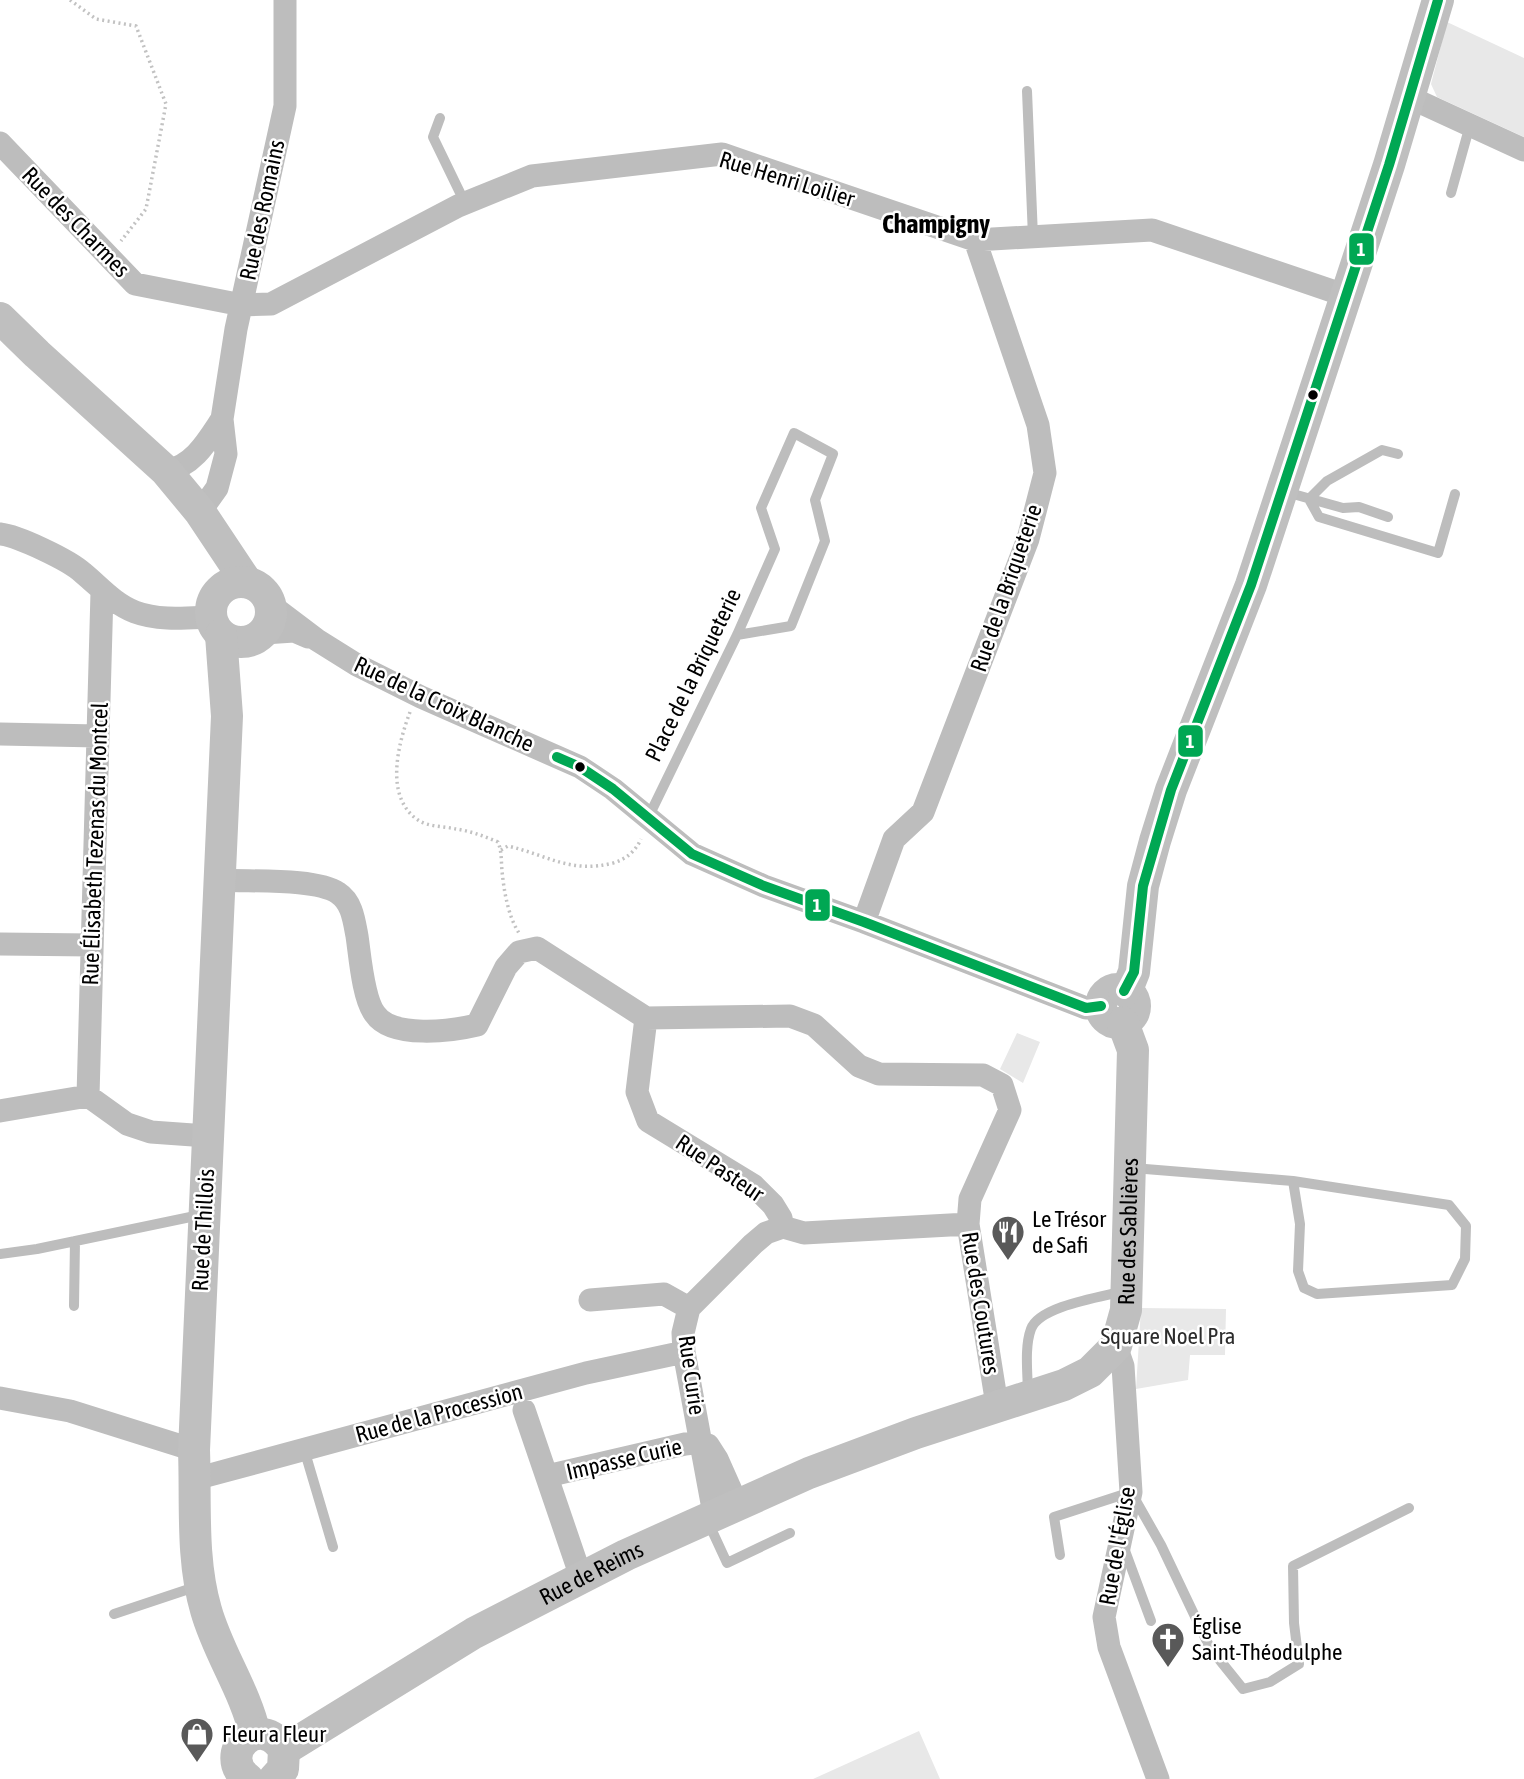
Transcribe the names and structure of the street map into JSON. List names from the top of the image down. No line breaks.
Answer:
{"streets":{"street":["Rue Henri Loilier","Rue des Romains","Rue des Charmes","Rue de la Briqueterie","Rue de la Croix Blanche","Rue Élisabeth Tezenas du Montcel","Rue Pasteur","Rue de Thillois","Rue des Sablières","Rue des Coutures","Rue Curie","Rue de la Procession","Impasse Curie","Rue de l'Église","Rue de Reims"],"lane":["Place de la Briqueterie"]},"crossings":[["Rue Henri Loilier","Rue des Romains"],["Rue Henri Loilier","Rue des Charmes"],["Rue Henri Loilier","Rue de la Briqueterie"],["Rue des Romains","Rue des Charmes"],["Rue de la Briqueterie","Rue de la Croix Blanche"],["Place de la Briqueterie","Rue de la Croix Blanche"],["Rue de la Croix Blanche","Rue Élisabeth Tezenas du Montcel"],["Rue de la Croix Blanche","Rue de Thillois"],["Rue de la Croix Blanche","Rue des Sablières"],["Rue Pasteur","Rue des Coutures"],["Rue Pasteur","Rue Curie"],["Rue de Thillois","Rue de la Procession"],["Rue des Sablières","Rue des Coutures"],["Rue des Sablières","Rue de l'Église"],["Rue des Sablières","Rue de Reims"],["Rue Curie","Rue de la Procession"],["Rue Curie","Impasse Curie"],["Rue Curie","Rue de Reims"],["Impasse Curie","Rue de Reims"]],"districts":["Champigny"],"parks":["Square Noel Pra"],"places":{"restaurant":["Le Trésor de Safi"],"church":["Église Saint-Théodulphe"],"shop":["Fleur a Fleur"]},"lines":["transit line 1"]}
